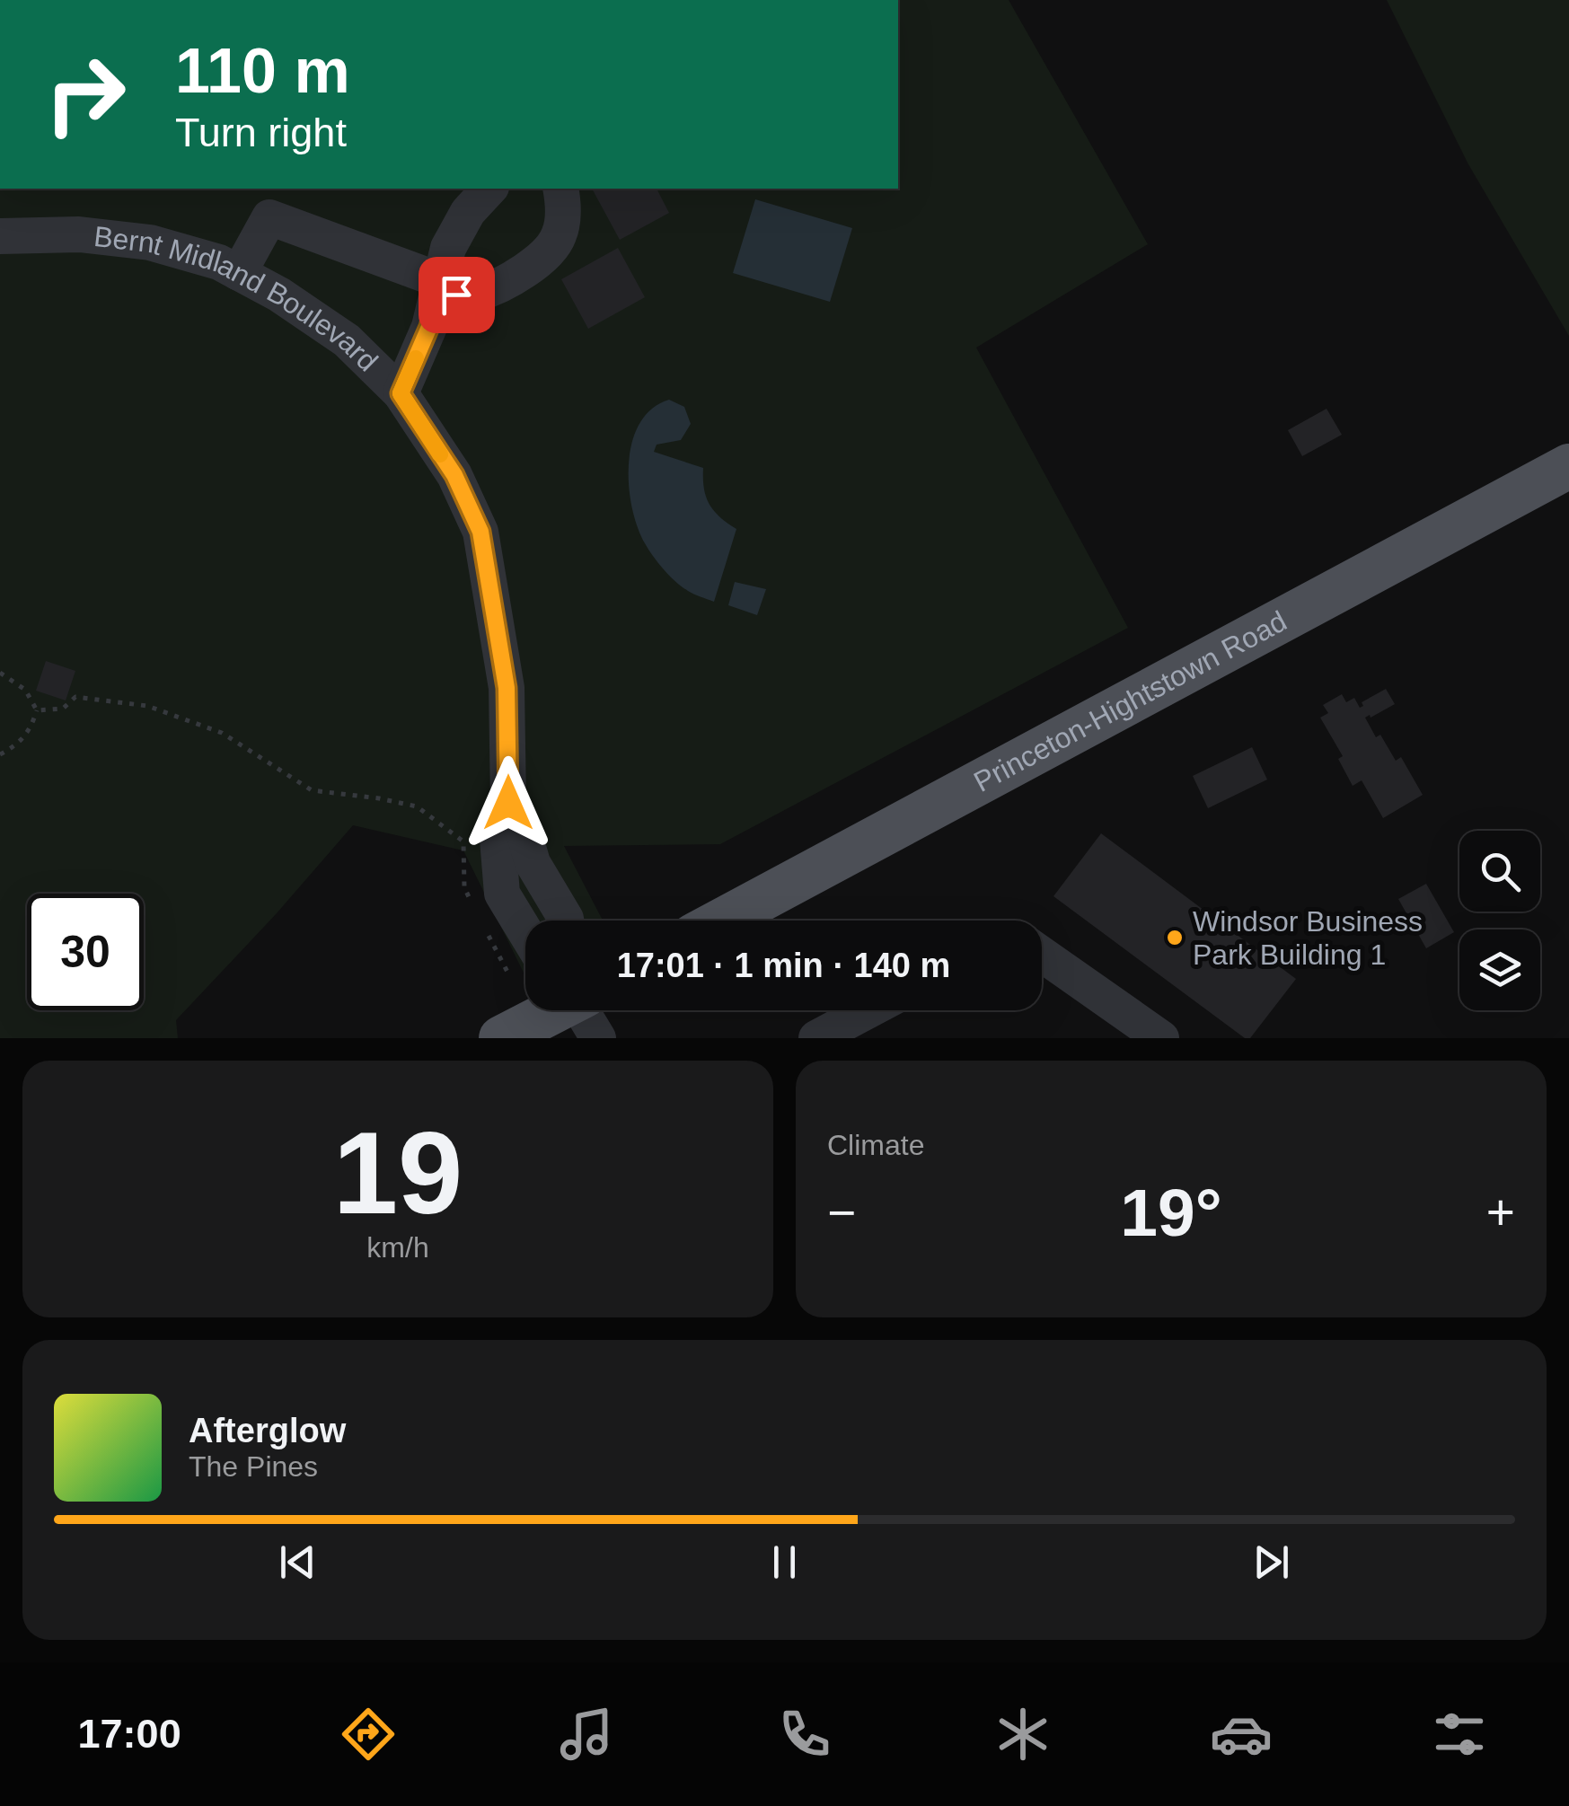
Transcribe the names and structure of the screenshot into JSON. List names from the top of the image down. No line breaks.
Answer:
{"streets":{"main road":["Princeton-Hightstown Road"],"street":["Bernt Midland Boulevard"]},"places":["Windsor Business Park Building 1"],"page":{"turn":["110 m","Turn right"],"limit":"30","trip":"17:01 · 1 min · 140 m","tile":[["19","km/h"],"Climate"],"heat":["−","19°","+"],"song":["Afterglow","The Pines"],"tabs":"17:00"}}
